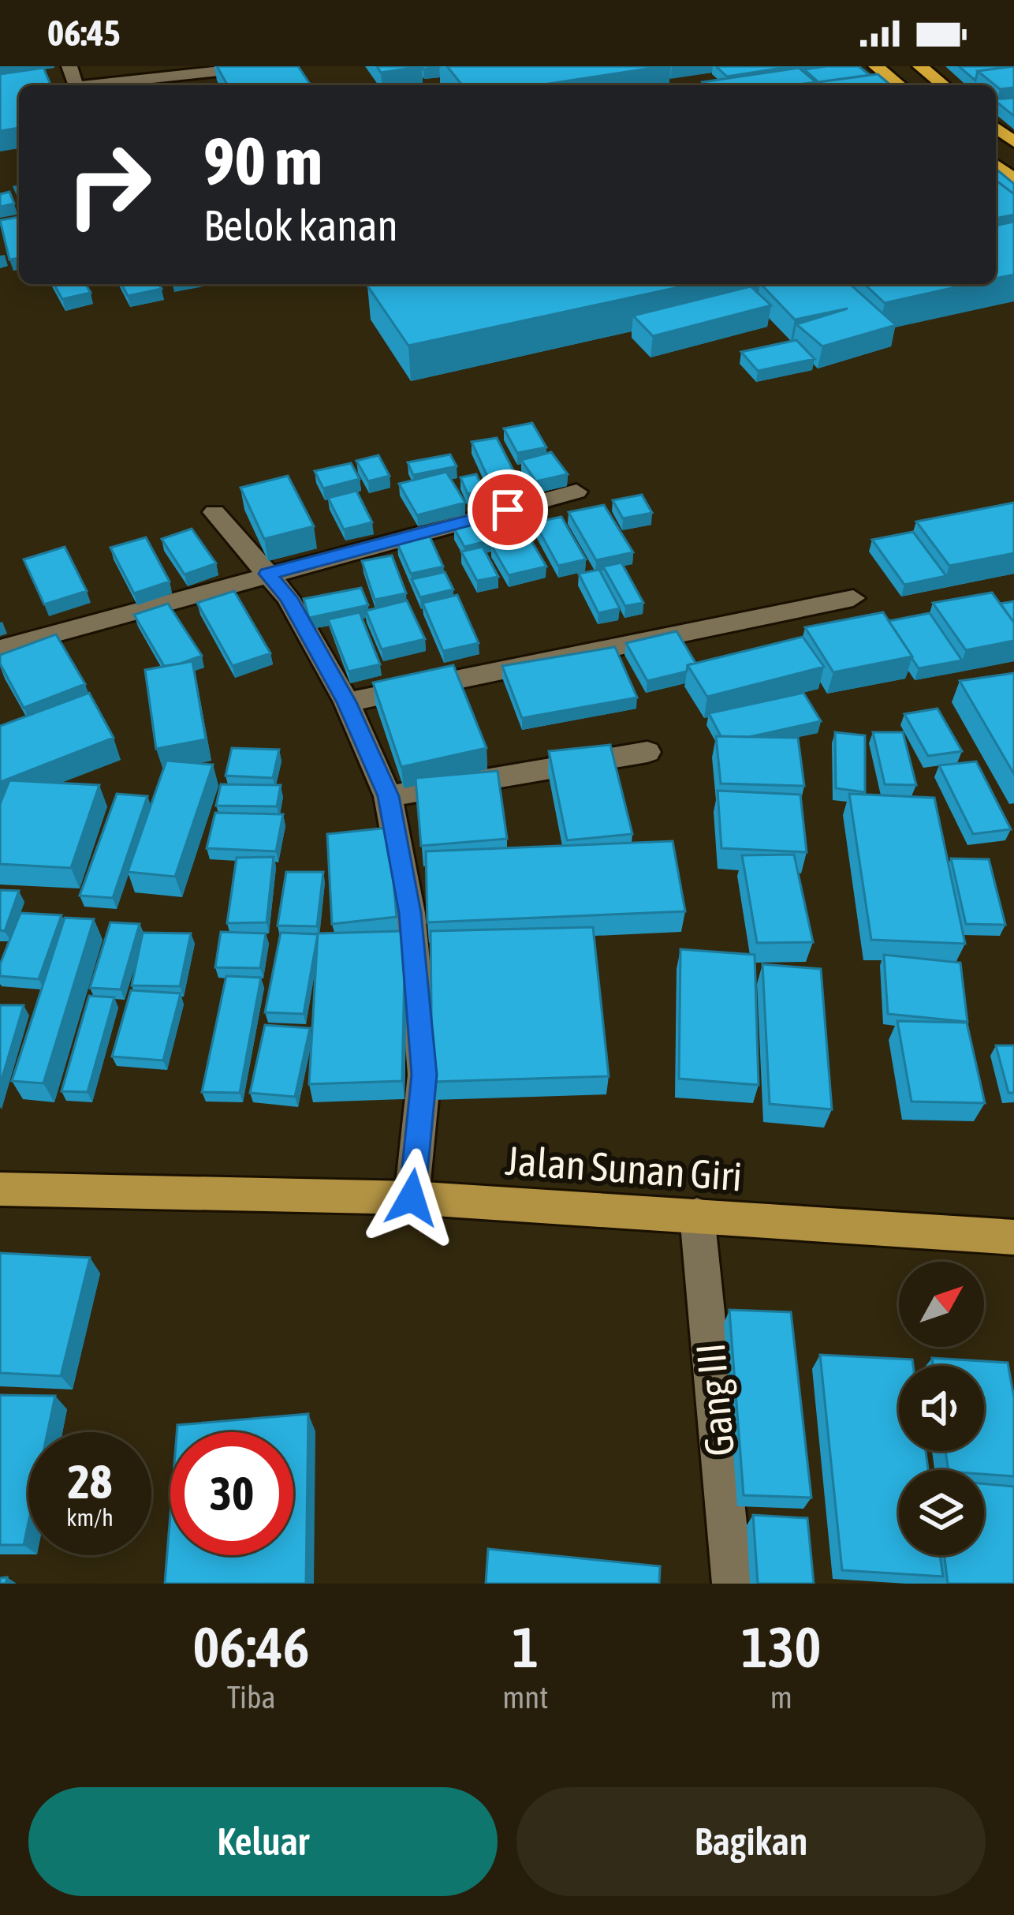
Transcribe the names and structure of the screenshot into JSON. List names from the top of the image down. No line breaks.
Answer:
{"streets":{"main road":["Jalan Sunan Giri"],"street":["Gang III"]},"crossings":[["Jalan Sunan Giri","Gang III"]],"north":"top right","page":{"status":"06:45","turn":["90 m","Belok kanan"],"speed":"28 km/h","limit":"30","eta":["06:46","Tiba","1","mnt","130","m"],"buttons":["Keluar","Bagikan"]}}
